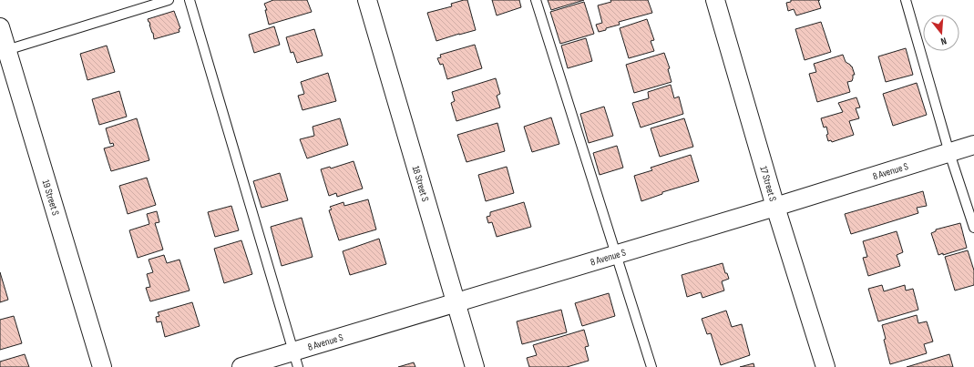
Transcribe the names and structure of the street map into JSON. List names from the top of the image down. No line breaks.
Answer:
{"streets":{"street":["8 Avenue S","18 Street S","17 Street S","19 Street S"]},"crossings":[["8 Avenue S","18 Street S"],["8 Avenue S","17 Street S"]],"north":"bottom"}
